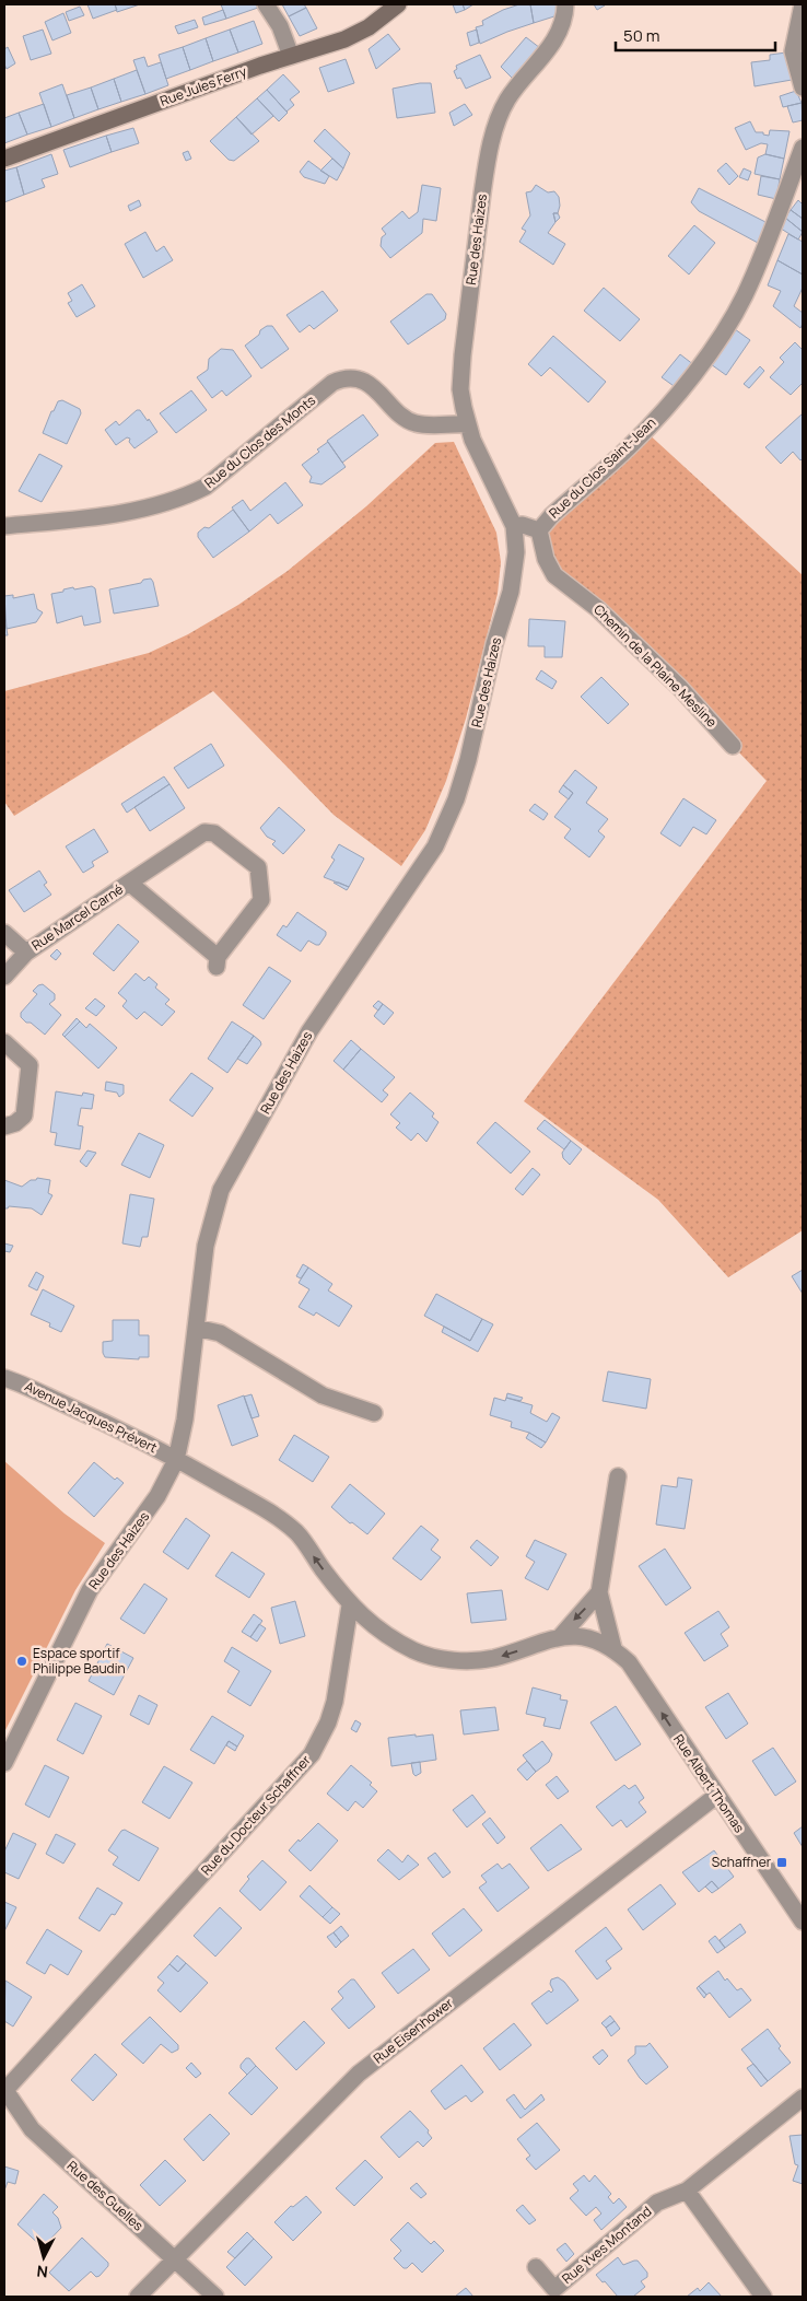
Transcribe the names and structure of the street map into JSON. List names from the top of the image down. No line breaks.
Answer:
{"streets":{"street":["Rue Jules Ferry","Rue des Haizes","Rue du Clos des Monts","Rue du Clos Saint-Jean","Chemin de la Plaine Mesline","Rue Marcel Carné","Avenue Jacques Prévert","Rue Albert Thomas","Rue du Docteur Schaffner","Rue Eisenhower","Rue des Guelles","Rue Yves Montand"]},"crossings":[["Rue des Haizes","Rue du Clos des Monts"],["Rue des Haizes","Avenue Jacques Prévert"],["Rue du Clos Saint-Jean","Chemin de la Plaine Mesline"],["Rue Albert Thomas","Rue du Docteur Schaffner"],["Rue Albert Thomas","Rue Eisenhower"],["Rue du Docteur Schaffner","Rue des Guelles"],["Rue Eisenhower","Rue des Guelles"]],"one_way":["Rue Albert Thomas"],"places":{"other":["Espace sportif Philippe Baudin"],"transit":["Schaffner"]},"scale_bar":"50 m","north":"bottom"}
